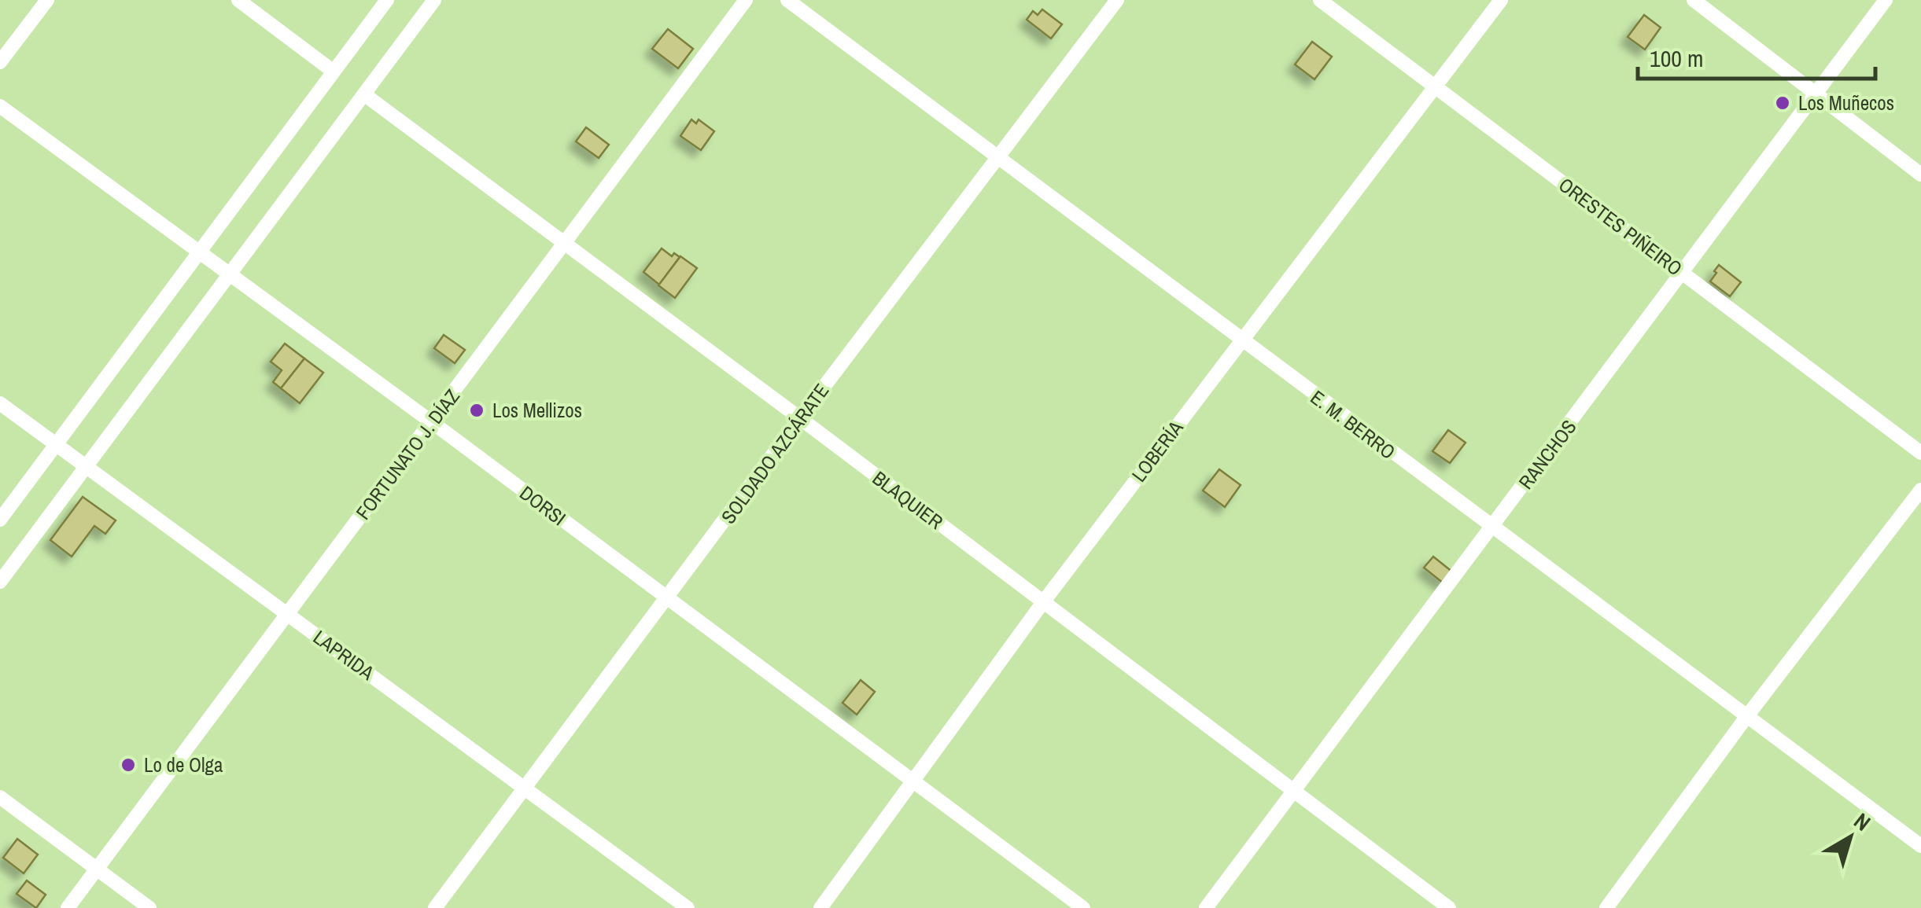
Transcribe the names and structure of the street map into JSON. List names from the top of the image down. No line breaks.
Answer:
{"streets":{"street":["ORESTES PIÑEIRO","E. M. BERRO","LOBERÍA","SOLDADO AZCÁRATE","FORTUNATO J. DÍAZ","RANCHOS","BLAQUIER","DORSI","LAPRIDA"]},"crossings":[["ORESTES PIÑEIRO","LOBERÍA"],["ORESTES PIÑEIRO","RANCHOS"],["E. M. BERRO","LOBERÍA"],["E. M. BERRO","SOLDADO AZCÁRATE"],["E. M. BERRO","RANCHOS"],["LOBERÍA","BLAQUIER"],["LOBERÍA","DORSI"],["SOLDADO AZCÁRATE","BLAQUIER"],["SOLDADO AZCÁRATE","DORSI"],["SOLDADO AZCÁRATE","LAPRIDA"],["FORTUNATO J. DÍAZ","BLAQUIER"],["FORTUNATO J. DÍAZ","DORSI"],["FORTUNATO J. DÍAZ","LAPRIDA"],["RANCHOS","BLAQUIER"]],"places":["Los Muñecos","Los Mellizos","Lo de Olga"],"scale_bar":"100 m","north":"top right"}
